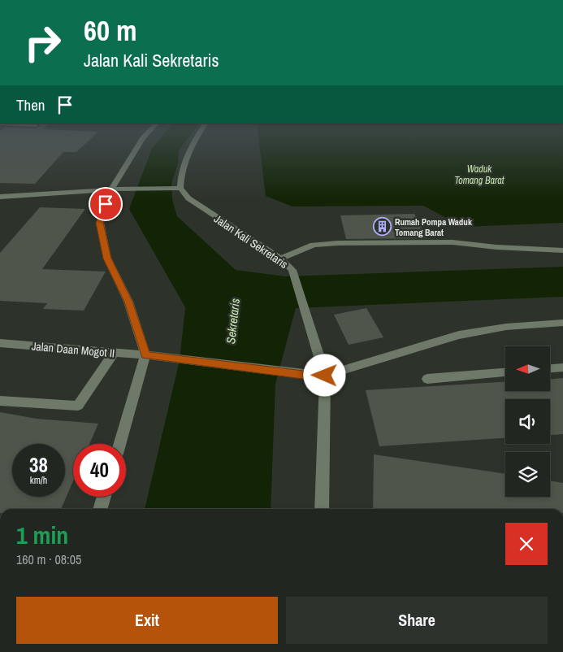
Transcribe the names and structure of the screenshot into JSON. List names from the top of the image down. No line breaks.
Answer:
{"streets":{"street":["Jalan Kali Sekretaris","Jalan Daan Mogot II"]},"crossings":[["Jalan Kali Sekretaris","Jalan Daan Mogot II"]],"water":["Waduk Tomang Barat","Sekretaris"],"places":{"building":["Rumah Pompa Waduk Tomang Barat"]},"north":"left","page":{"turn":["60 m","Jalan Kali Sekretaris"],"then":"Then","speed":"38 km/h","limit":"40","heading":["1 min","160 m · 08:05"],"buttons":["Exit","Share"]}}
